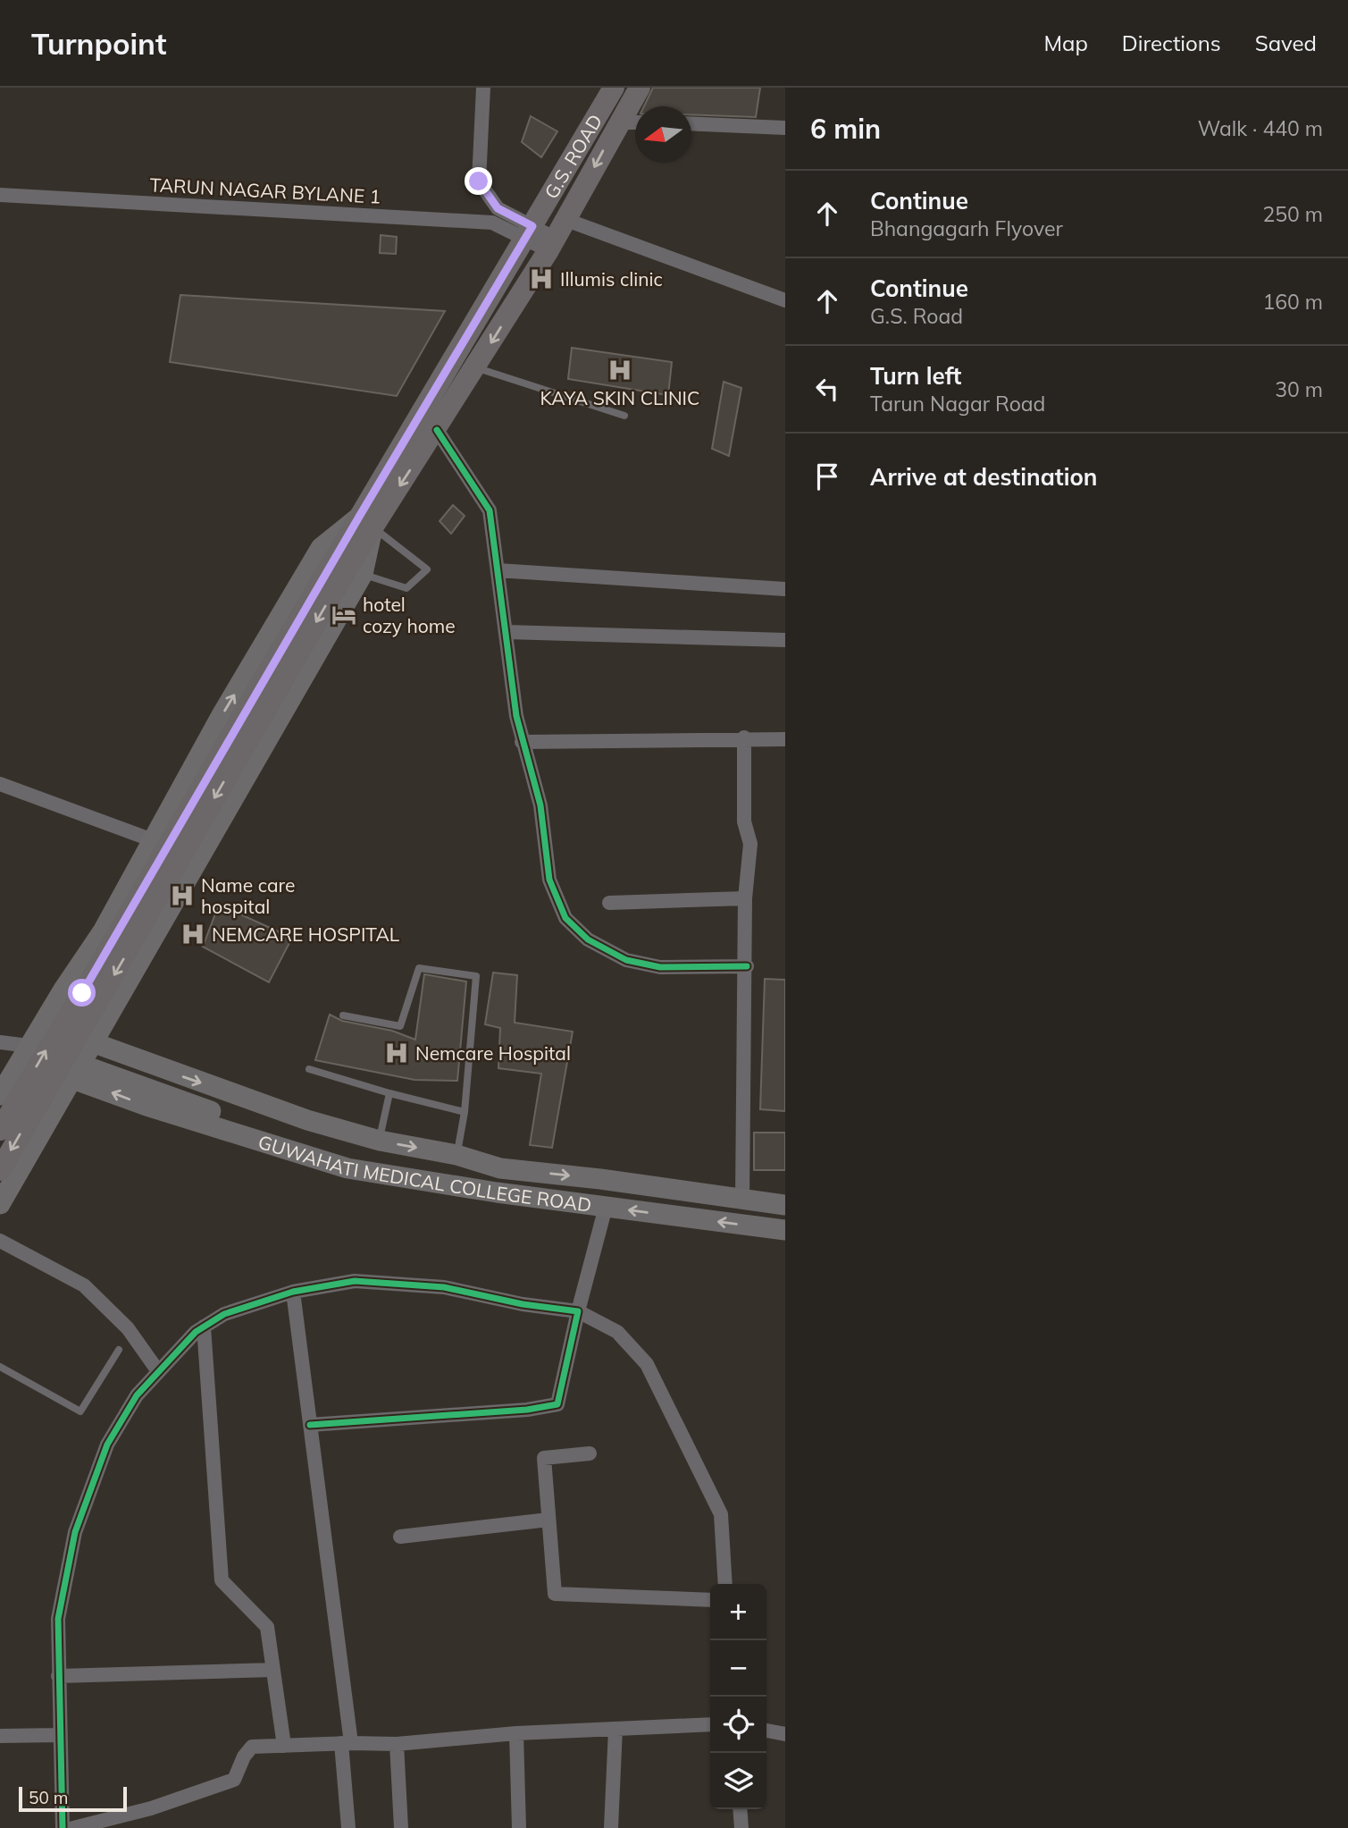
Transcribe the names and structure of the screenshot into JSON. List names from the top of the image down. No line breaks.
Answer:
{"streets":{"main road":["G.S. ROAD","GUWAHATI MEDICAL COLLEGE ROAD"],"street":["TARUN NAGAR BYLANE 1"]},"crossings":[["G.S. ROAD","TARUN NAGAR BYLANE 1"]],"places":{"hospital":["Illumis clinic","KAYA SKIN CLINIC","Name care hospital","NEMCARE HOSPITAL","Nemcare Hospital"],"hotel":["hotel cozy home"]},"scale_bar":"50 m","north":"left","page":{"header":"Turnpoint","nav":["Map","Directions","Saved"],"heading":["6 min","Walk · 440 m"],"list":[["Continue","Bhangagarh Flyover","250 m"],["Continue","G.S. Road","160 m"],["Turn left","Tarun Nagar Road","30 m"],"Arrive at destination"],"map_buttons":["+","−"],"scale":"50 m"}}
